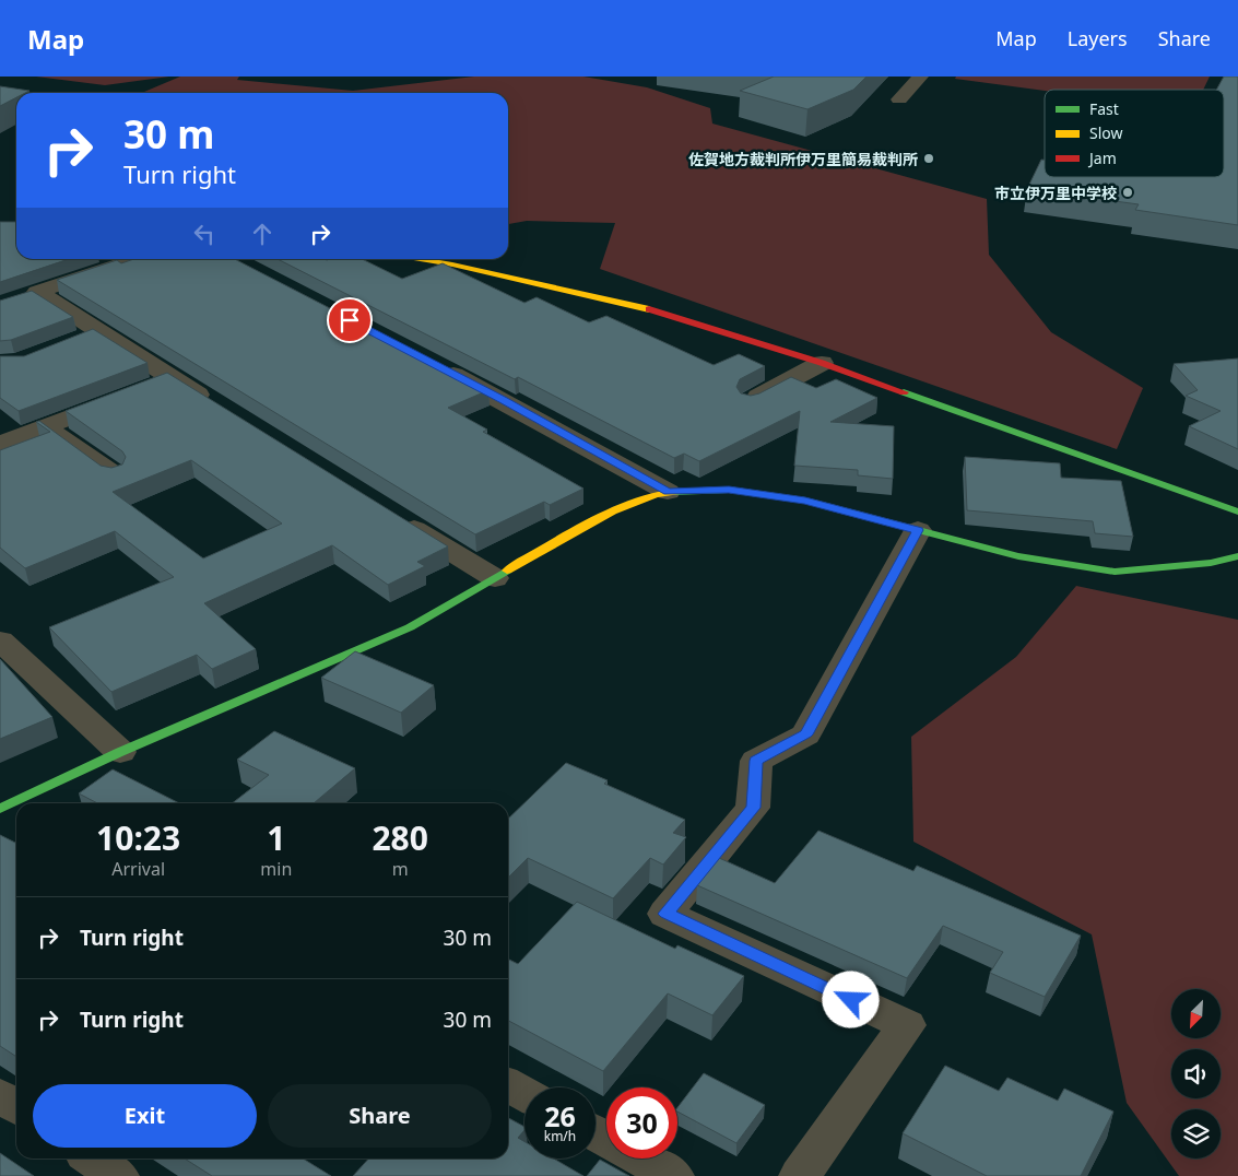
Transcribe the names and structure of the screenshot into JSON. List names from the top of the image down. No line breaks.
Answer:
{"places":["佐賀地方裁判所伊万里簡易裁判所","市立伊万里中学校"],"legend":["Fast","Slow","Jam"],"north":"bottom left","page":{"header":"Map","nav":["Map","Layers","Share"],"turn":["30 m","Turn right"],"eta":["10:23","Arrival","1","min","280","m"],"list":[{"name":"Turn right","value":"30 m"},{"name":"Turn right","value":"30 m"}],"buttons":["Exit","Share"],"speed":"26 km/h","limit":"30"}}
